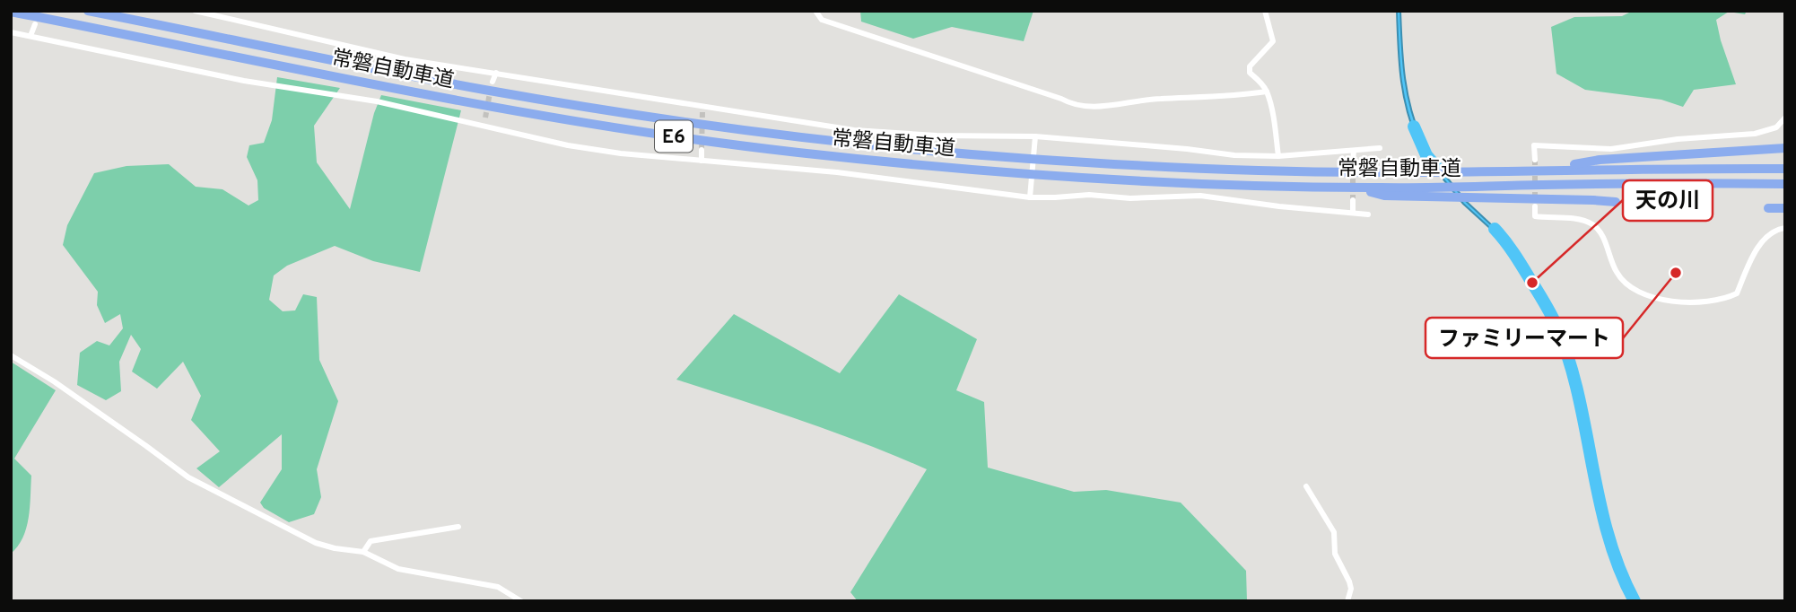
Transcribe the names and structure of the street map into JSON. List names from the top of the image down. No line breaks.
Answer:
{"streets":{"highway":["常磐自動車道","E6"]},"places":["ファミリーマート","天の川"]}
